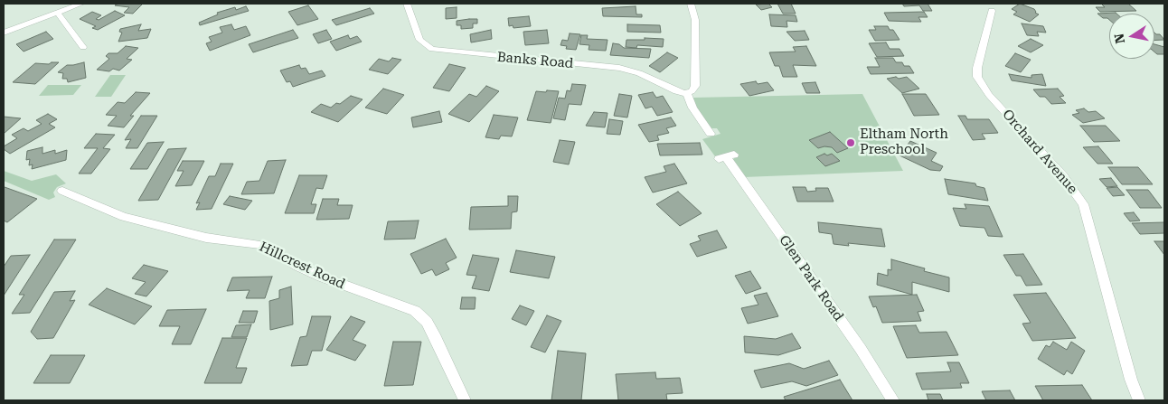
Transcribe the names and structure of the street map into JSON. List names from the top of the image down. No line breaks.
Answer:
{"streets":{"street":["Banks Road","Orchard Avenue","Hillcrest Road","Glen Park Road"]},"places":["Eltham North Preschool"],"north":"left"}
